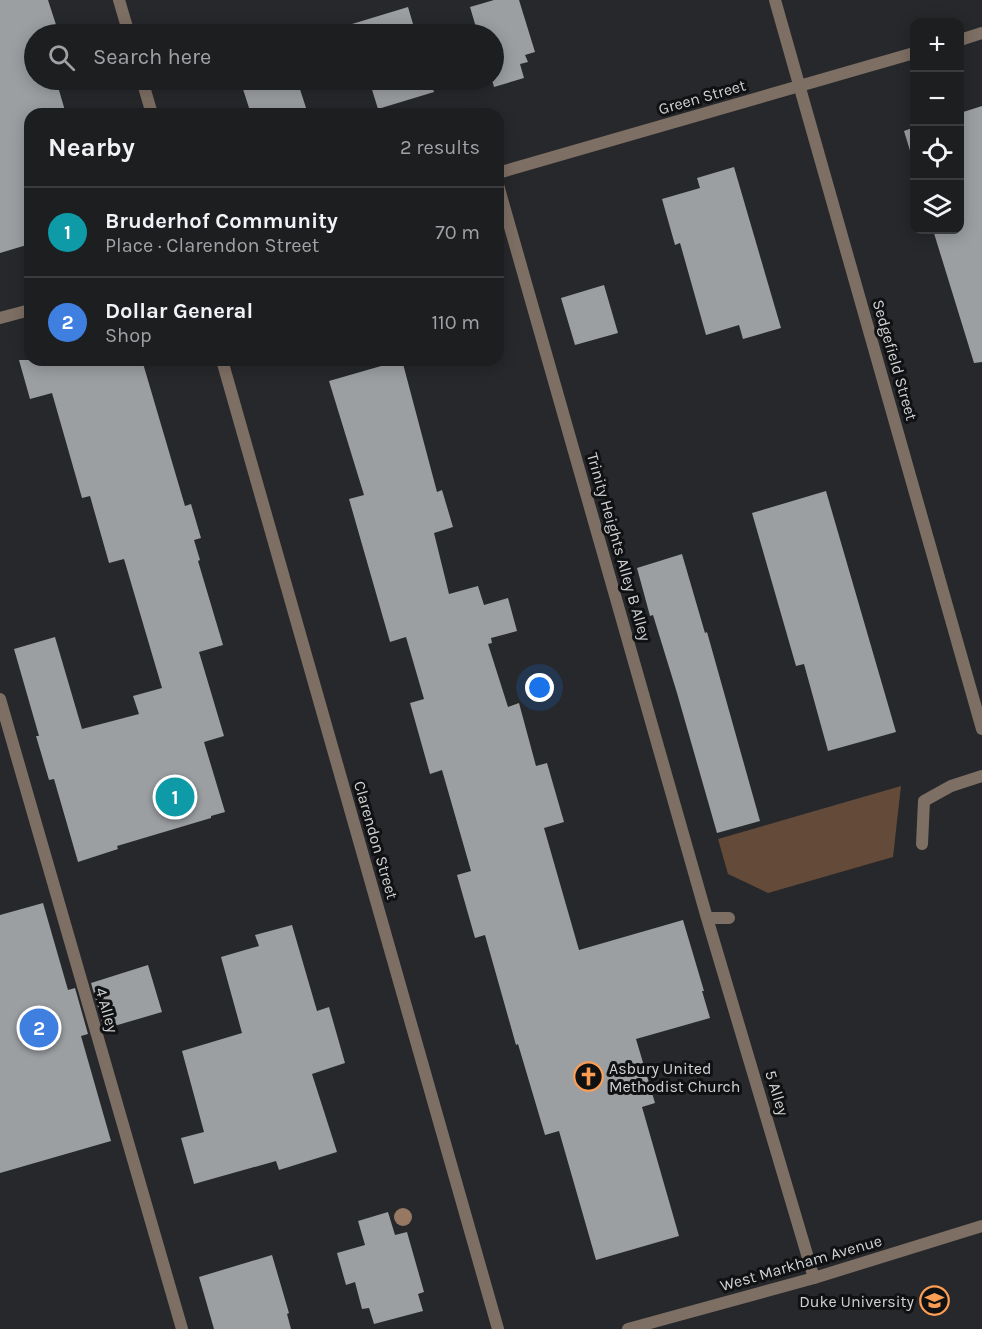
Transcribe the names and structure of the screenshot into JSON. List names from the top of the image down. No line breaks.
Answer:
{"streets":{"street":["Green Street","Sedgefield Street","Trinity Heights Alley B Alley","Clarendon Street","4 Alley","5 Alley","West Markham Avenue"]},"crossings":[["Green Street","Sedgefield Street"],["Trinity Heights Alley B Alley","5 Alley"],["5 Alley","West Markham Avenue"]],"places":{"church":["Asbury United Methodist Church"],"school or university":["Duke University"]},"page":{"map_buttons":["+","−"],"search":"Search here","heading":["Nearby","2 results"],"list":[{"mark":"1","name":"Bruderhof Community","note":"Place · Clarendon Street","value":"70 m"},{"mark":"2","name":"Dollar General","note":"Shop","value":"110 m"}],"pins":["1","2"]}}
